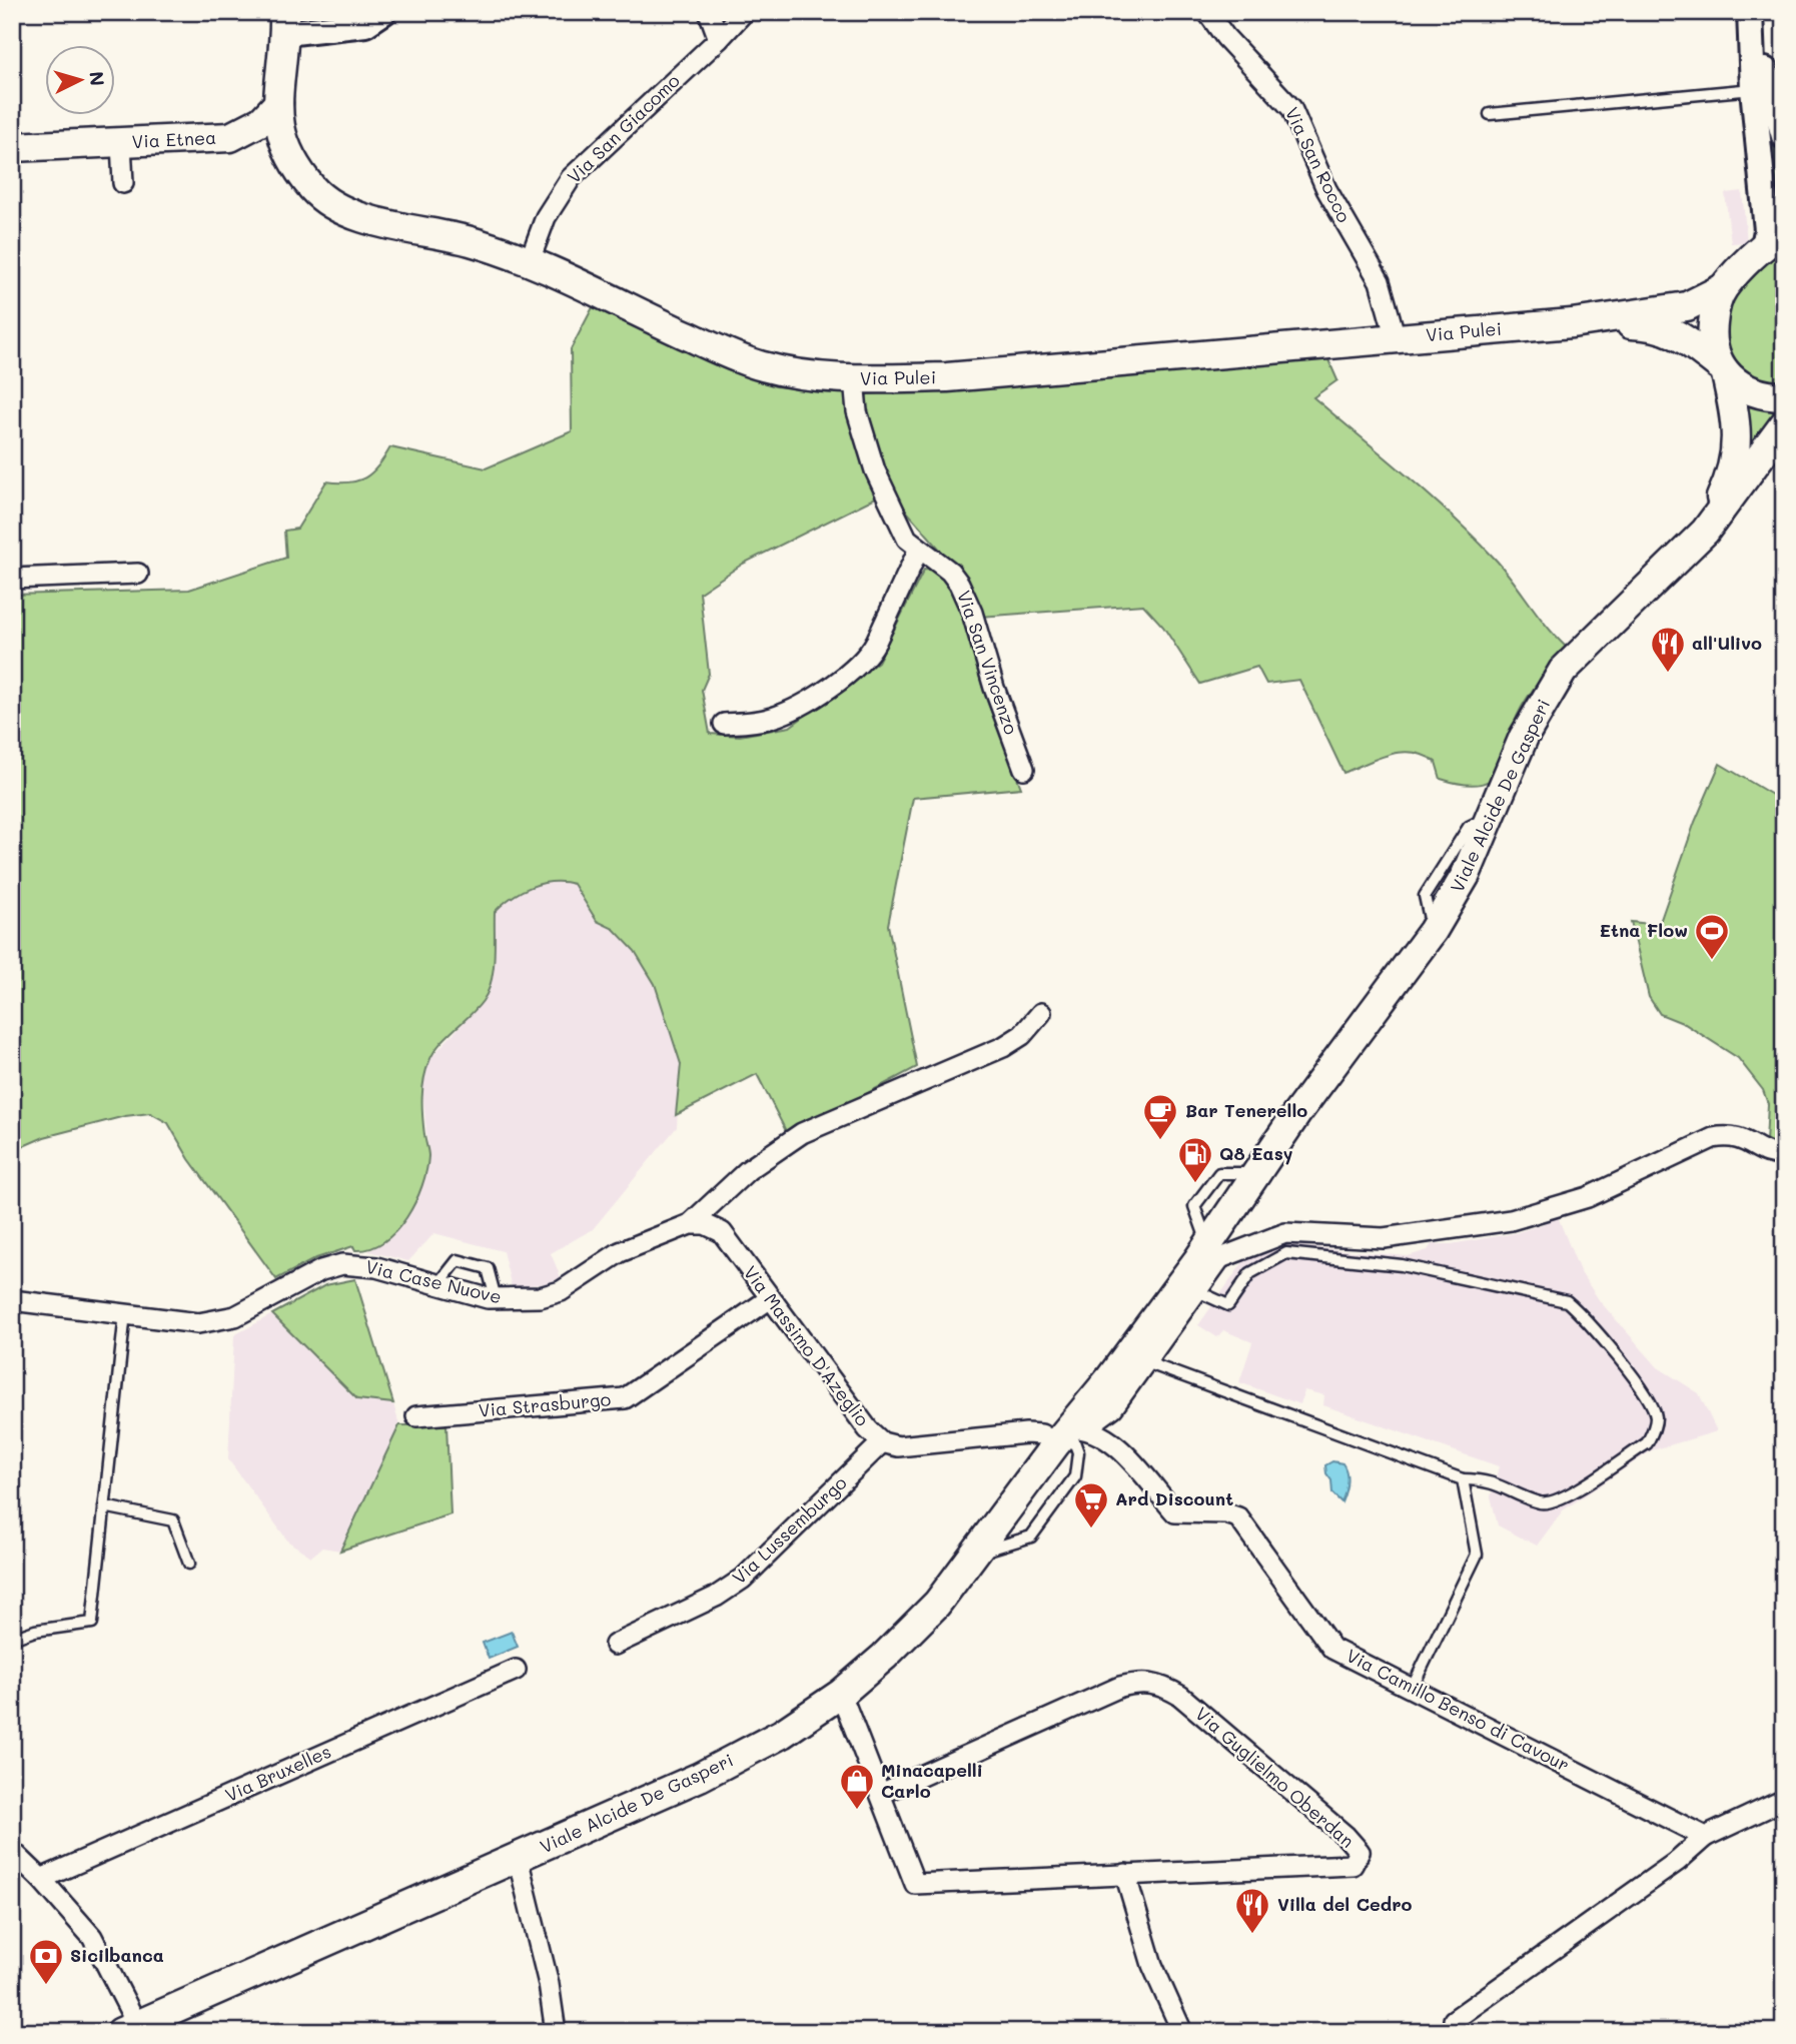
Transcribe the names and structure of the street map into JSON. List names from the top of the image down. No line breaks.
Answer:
{"streets":{"main road":["Via Etnea","Via Pulei","Viale Alcide De Gasperi"],"street":["Via San Giacomo","Via San Rocco","Via San Vincenzo","Via Case Nuove","Via Massimo D'Azeglio","Via Strasburgo","Via Lussemburgo","Via Camillo Benso di Cavour","Via Bruxelles","Via Guglielmo Oberdan"]},"crossings":[["Via San Giacomo","Via Pulei"],["Via San Rocco","Via Pulei"],["Via Pulei","Via San Vincenzo"],["Viale Alcide De Gasperi","Via Massimo D'Azeglio"],["Viale Alcide De Gasperi","Via Camillo Benso di Cavour"],["Viale Alcide De Gasperi","Via Guglielmo Oberdan"],["Via Case Nuove","Via Massimo D'Azeglio"],["Via Massimo D'Azeglio","Via Strasburgo"],["Via Massimo D'Azeglio","Via Lussemburgo"],["Via Massimo D'Azeglio","Via Camillo Benso di Cavour"]],"places":{"restaurant":["all'Ulivo","Villa del Cedro"],"sports":["Etna Flow"],"cafe":["Bar Tenerello"],"fuel station":["Q8 Easy"],"supermarket":["Ard Discount"],"shop":["Minacapelli Carlo"],"bank":["Sicilbanca"]},"north":"right"}
